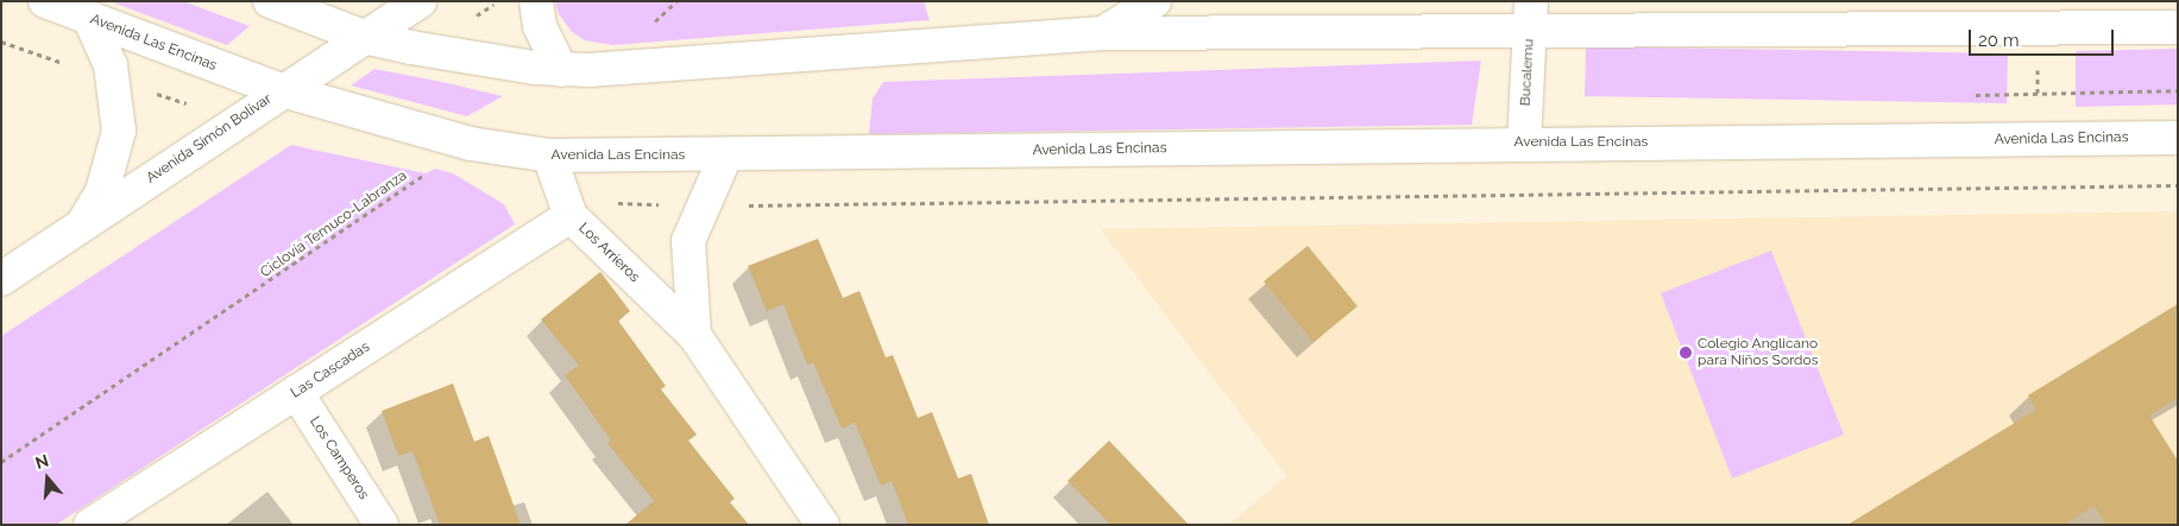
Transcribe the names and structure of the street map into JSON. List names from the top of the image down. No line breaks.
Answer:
{"streets":{"main road":["Avenida Las Encinas","Bucalemu","Avenida Simón Bolívar","Los Arrieros","Las Cascadas","Los Camperos"],"path":["Ciclovía Temuco-Labranza"]},"crossings":[["Avenida Las Encinas","Bucalemu"],["Avenida Las Encinas","Avenida Simón Bolívar"],["Avenida Las Encinas","Ciclovía Temuco-Labranza"],["Avenida Las Encinas","Los Arrieros"],["Los Arrieros","Las Cascadas"],["Las Cascadas","Los Camperos"]],"places":["Colegio Anglicano para Niños Sordos"],"scale_bar":"20 m","north":"top"}
